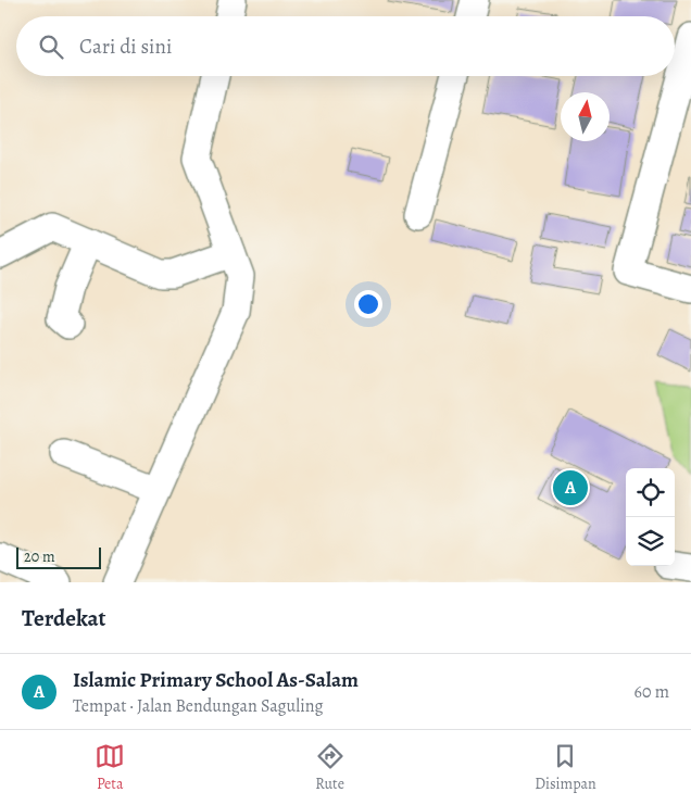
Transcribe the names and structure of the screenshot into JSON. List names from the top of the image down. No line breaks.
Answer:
{"scale_bar":"20 m","north":"top","page":{"search":"Cari di sini","pins":"A","scale":"20 m","heading":"Terdekat","list":[{"mark":"A","name":"Islamic Primary School As-Salam","note":"Tempat · Jalan Bendungan Saguling","value":"60 m"}],"nav":["Peta","Rute","Disimpan"]}}
